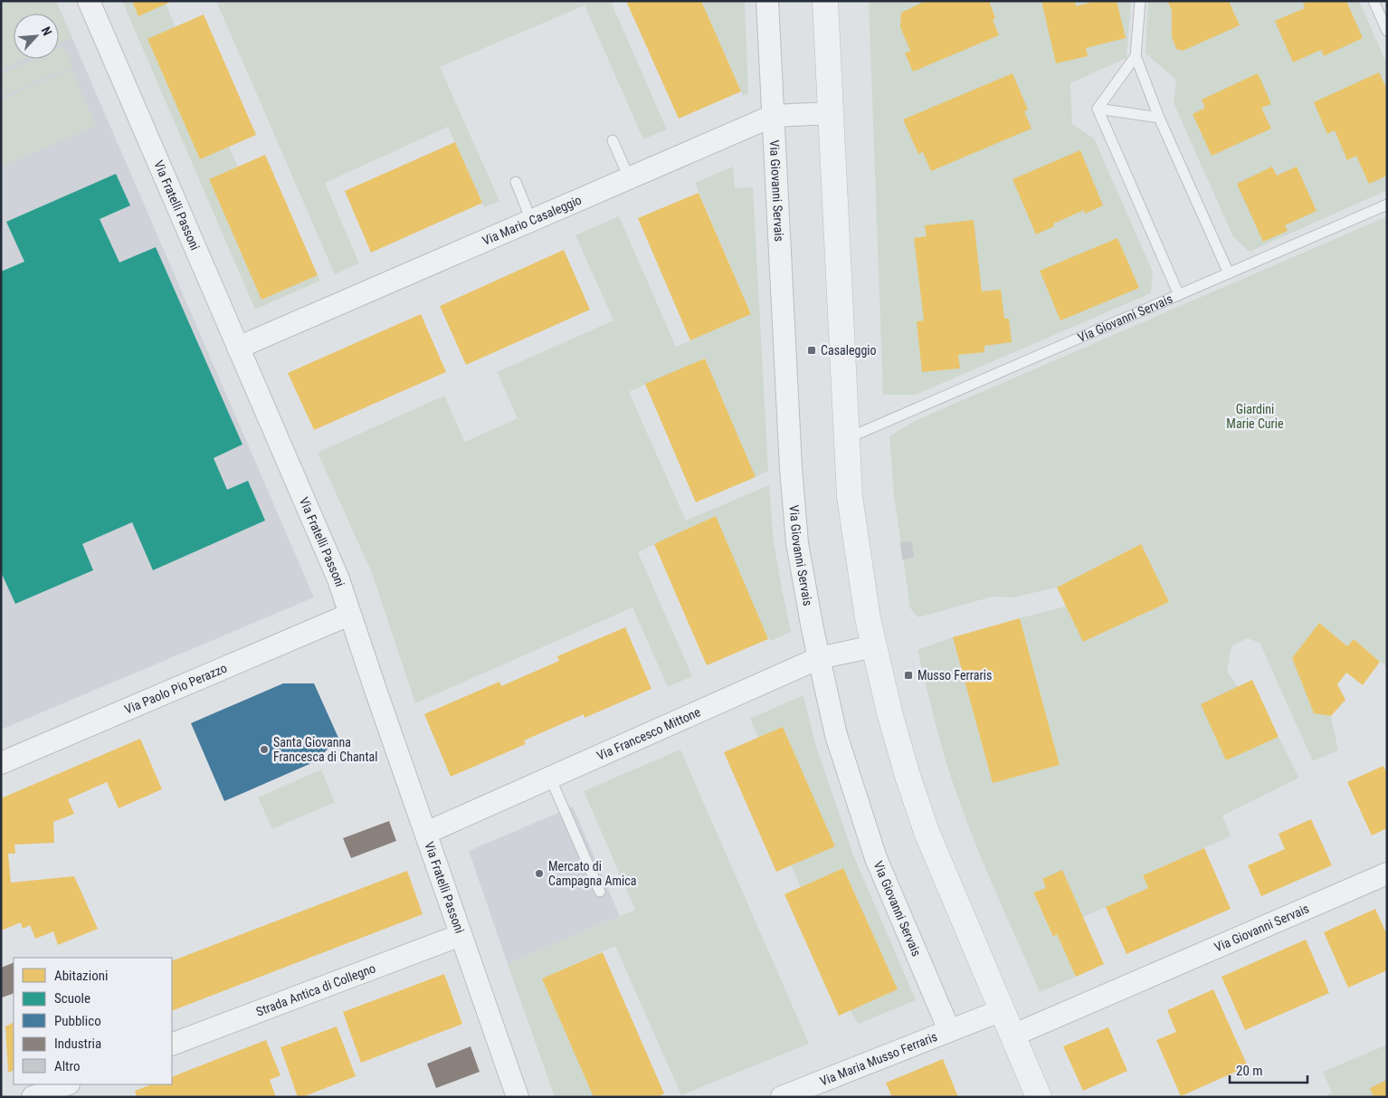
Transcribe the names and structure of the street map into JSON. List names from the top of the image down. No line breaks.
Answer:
{"streets":{"street":["Via Giovanni Servais","Via Fratelli Passoni","Via Mario Casaleggio","Via Paolo Pio Perazzo","Via Francesco Mittone","Strada Antica di Collegno","Via Maria Musso Ferraris"]},"crossings":[["Via Giovanni Servais","Via Mario Casaleggio"],["Via Giovanni Servais","Via Francesco Mittone"],["Via Giovanni Servais","Via Maria Musso Ferraris"],["Via Fratelli Passoni","Via Mario Casaleggio"],["Via Fratelli Passoni","Via Paolo Pio Perazzo"],["Via Fratelli Passoni","Via Francesco Mittone"],["Via Fratelli Passoni","Strada Antica di Collegno"]],"parks":["Giardini Marie Curie"],"places":{"transit":["Casaleggio","Musso Ferraris"],"other":["Santa Giovanna Francesca di Chantal","Mercato di Campagna Amica"]},"legend":["Abitazioni","Scuole","Pubblico","Industria","Altro"],"scale_bar":"20 m","north":"top right"}
